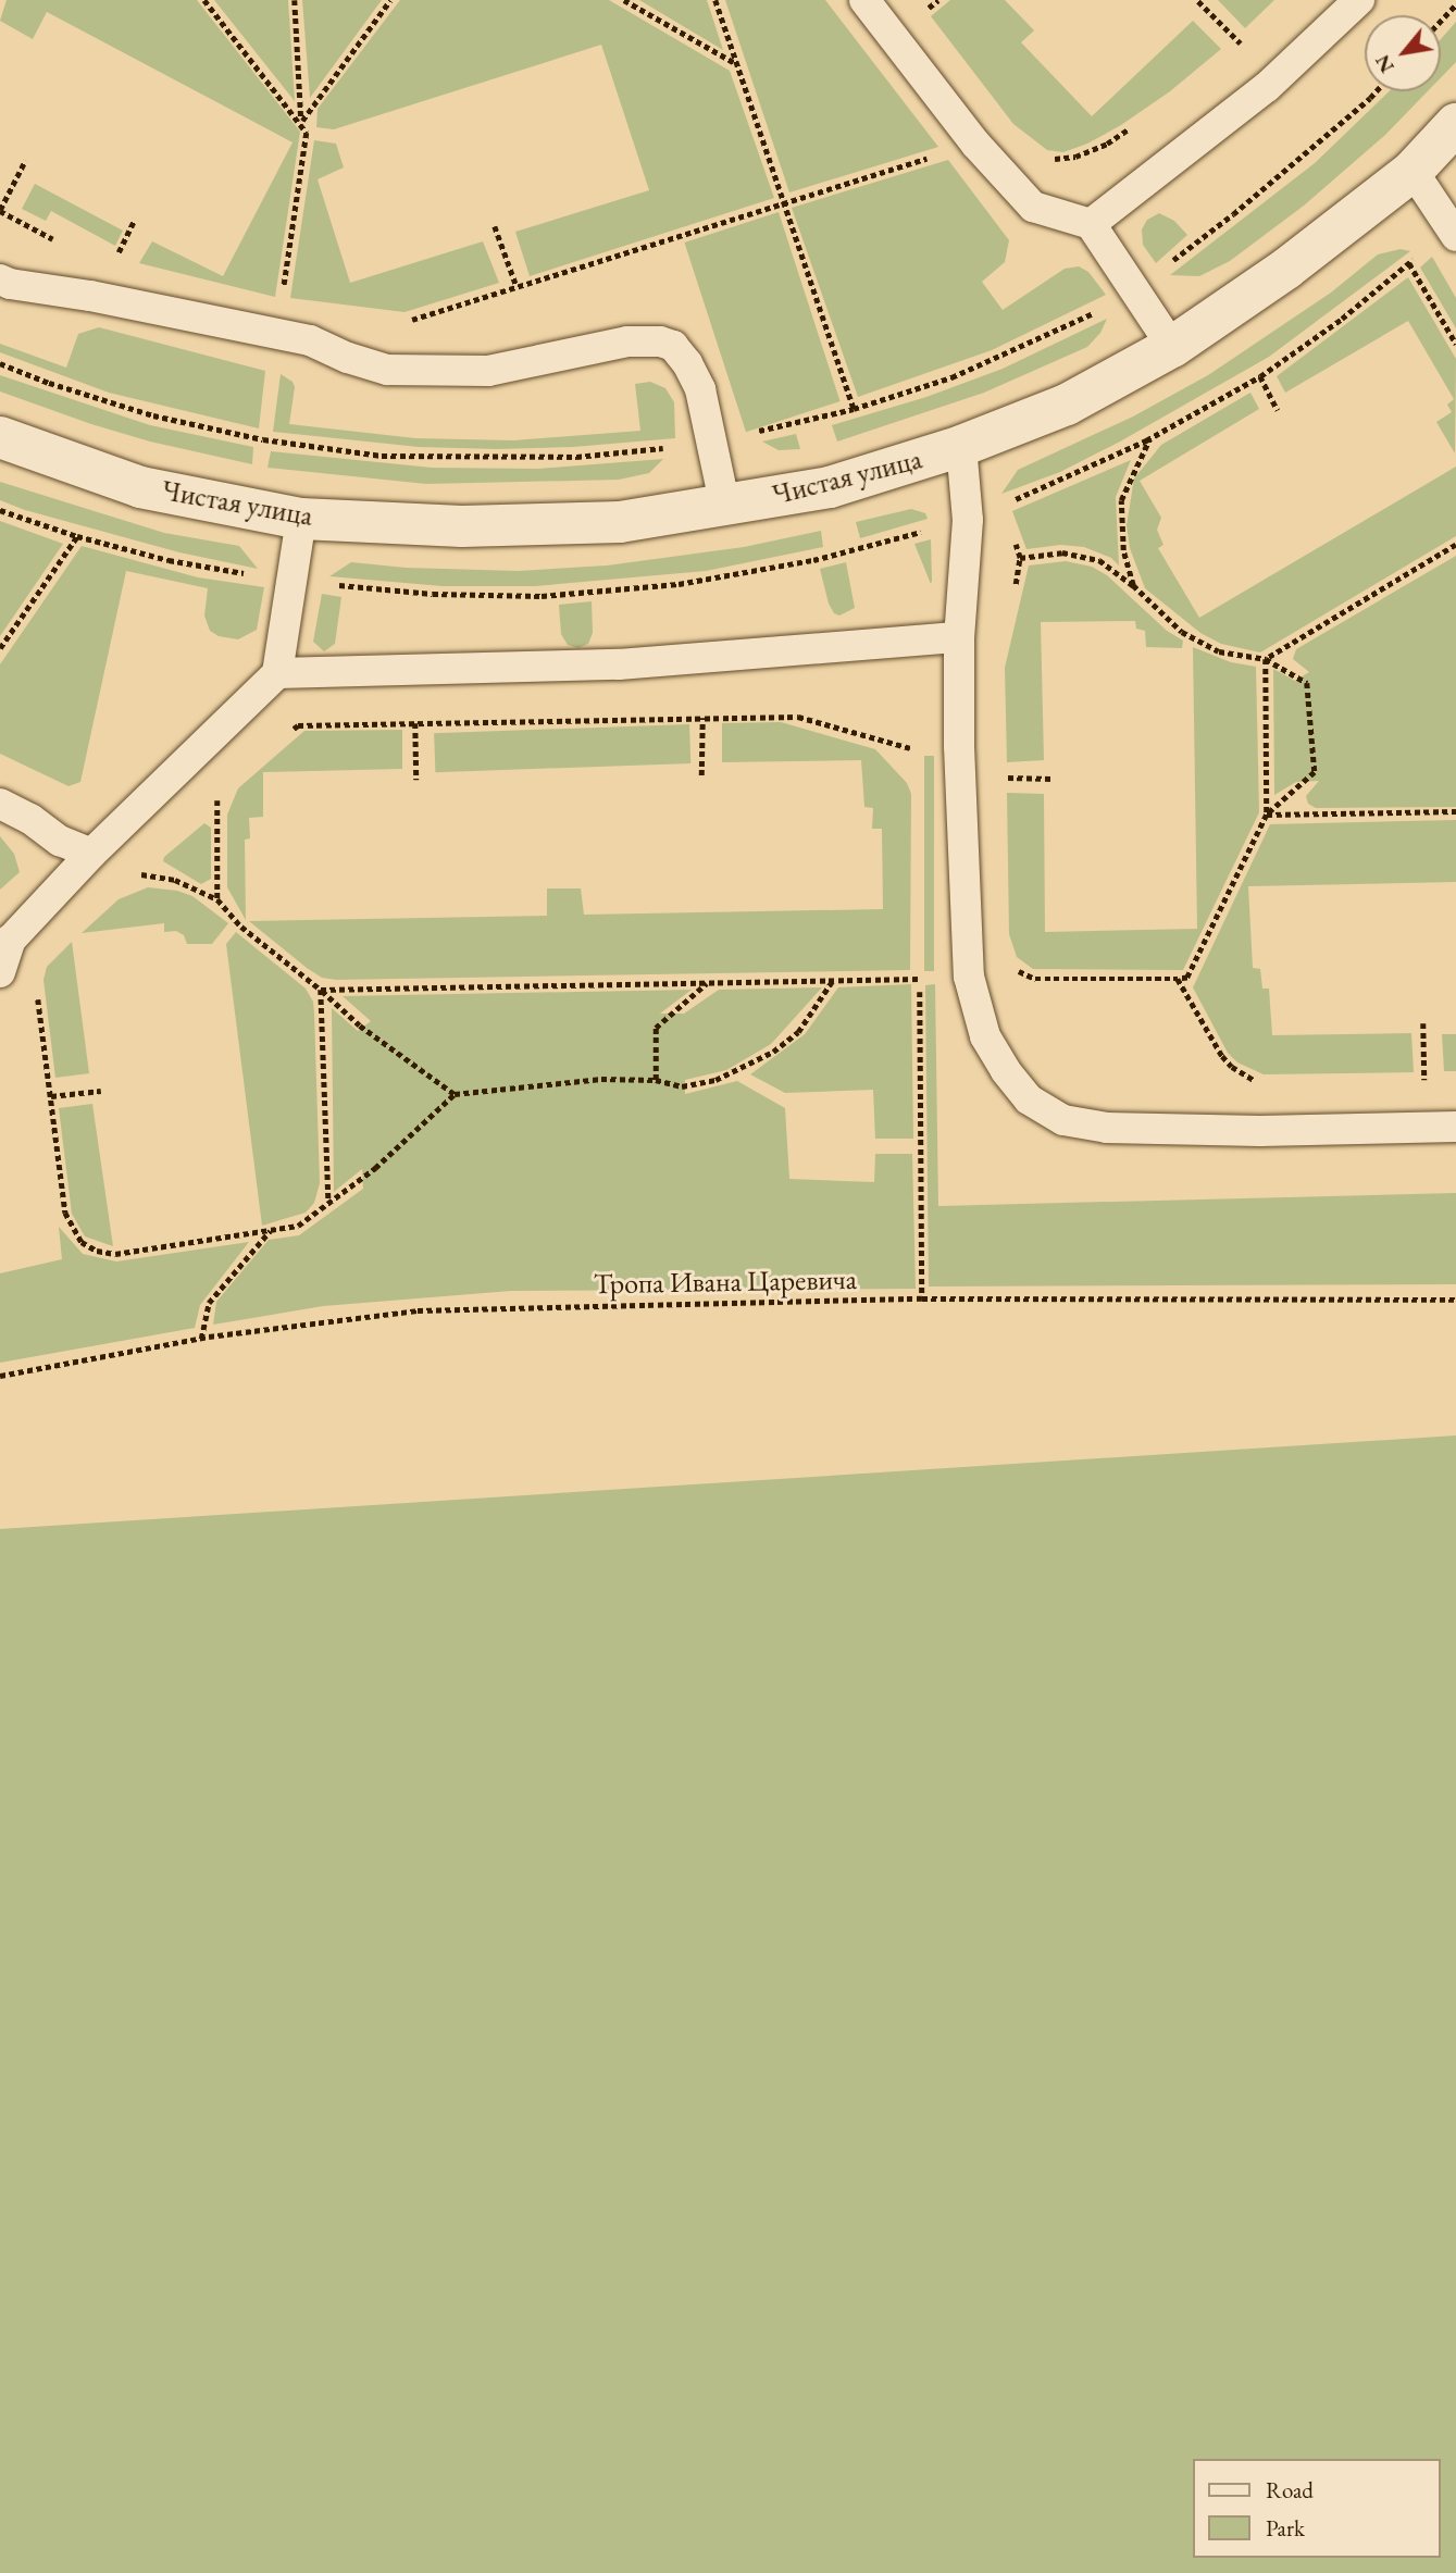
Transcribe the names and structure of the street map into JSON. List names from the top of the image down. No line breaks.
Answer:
{"streets":{"street":["Чистая улица"],"path":["Тропа Ивана Царевича"]},"legend":["Road","Park"],"north":"bottom left"}
